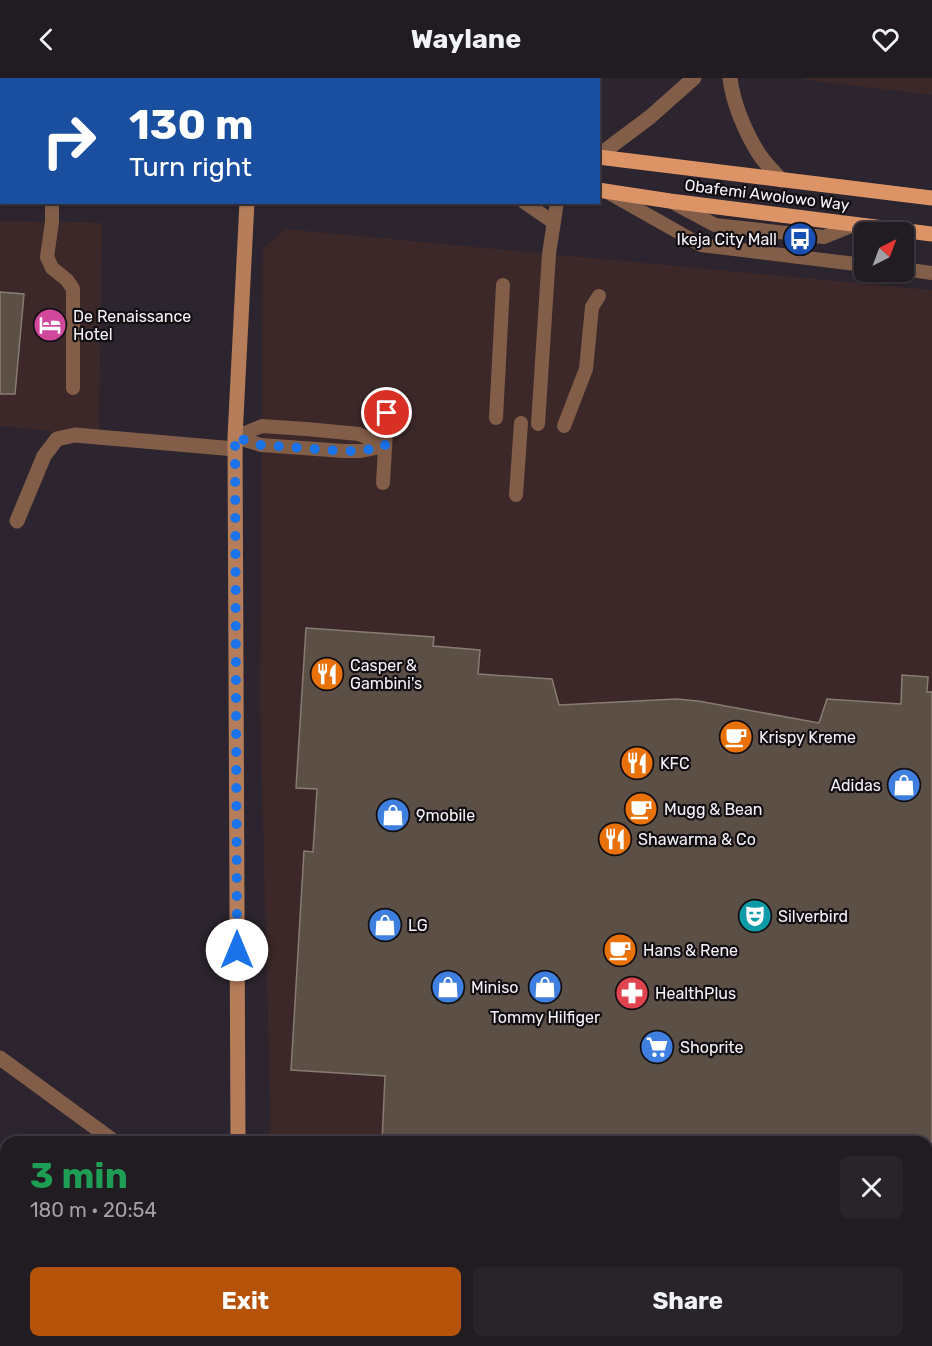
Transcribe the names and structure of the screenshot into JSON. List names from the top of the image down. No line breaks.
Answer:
{"streets":{"main road":["Obafemi Awolowo Way"]},"places":{"bus stop":["Ikeja City Mall"],"hotel":["De Renaissance Hotel"],"restaurant":["Casper & Gambini's","KFC","Shawarma & Co"],"cafe":["Krispy Kreme","Mugg & Bean","Hans & Rene"],"shop":["Adidas","9mobile","LG","Miniso","Tommy Hilfiger"],"theatre":["Silverbird"],"pharmacy":["HealthPlus"],"supermarket":["Shoprite"]},"north":"top right","page":{"header":"Waylane","turn":["130 m","Turn right"],"heading":["3 min","180 m · 20:54"],"buttons":["Exit","Share"]}}
